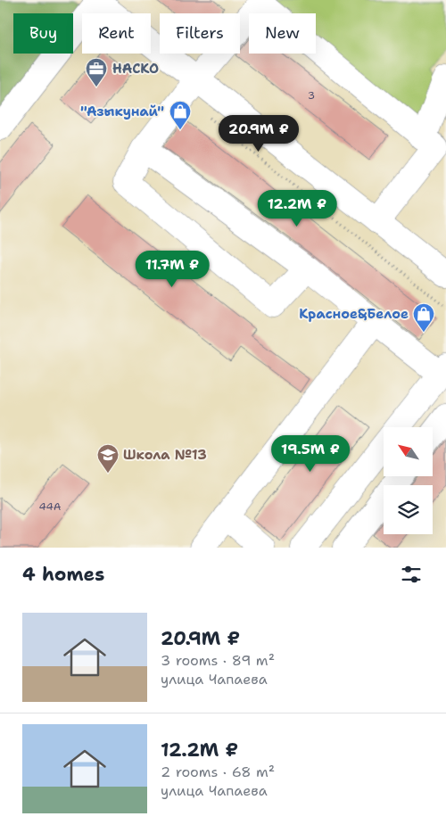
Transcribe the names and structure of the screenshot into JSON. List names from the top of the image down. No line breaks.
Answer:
{"places":{"office":["НАСКО"],"shop":["\"Азыкунай\"","Красное&Белое"],"school or university":["Школа №13"]},"house_numbers":["3","44А"],"north":"top left","page":{"chip":["Buy","Rent","Filters","New"],"price":["20.9M ₽","12.2M ₽","11.7M ₽","19.5M ₽"],"heading":"4 homes","list":[{"name":"20.9M ₽","note":"3 rooms · 89 m² · улица Чапаева"},{"name":"12.2M ₽","note":"2 rooms · 68 m² · улица Чапаева"}]}}
